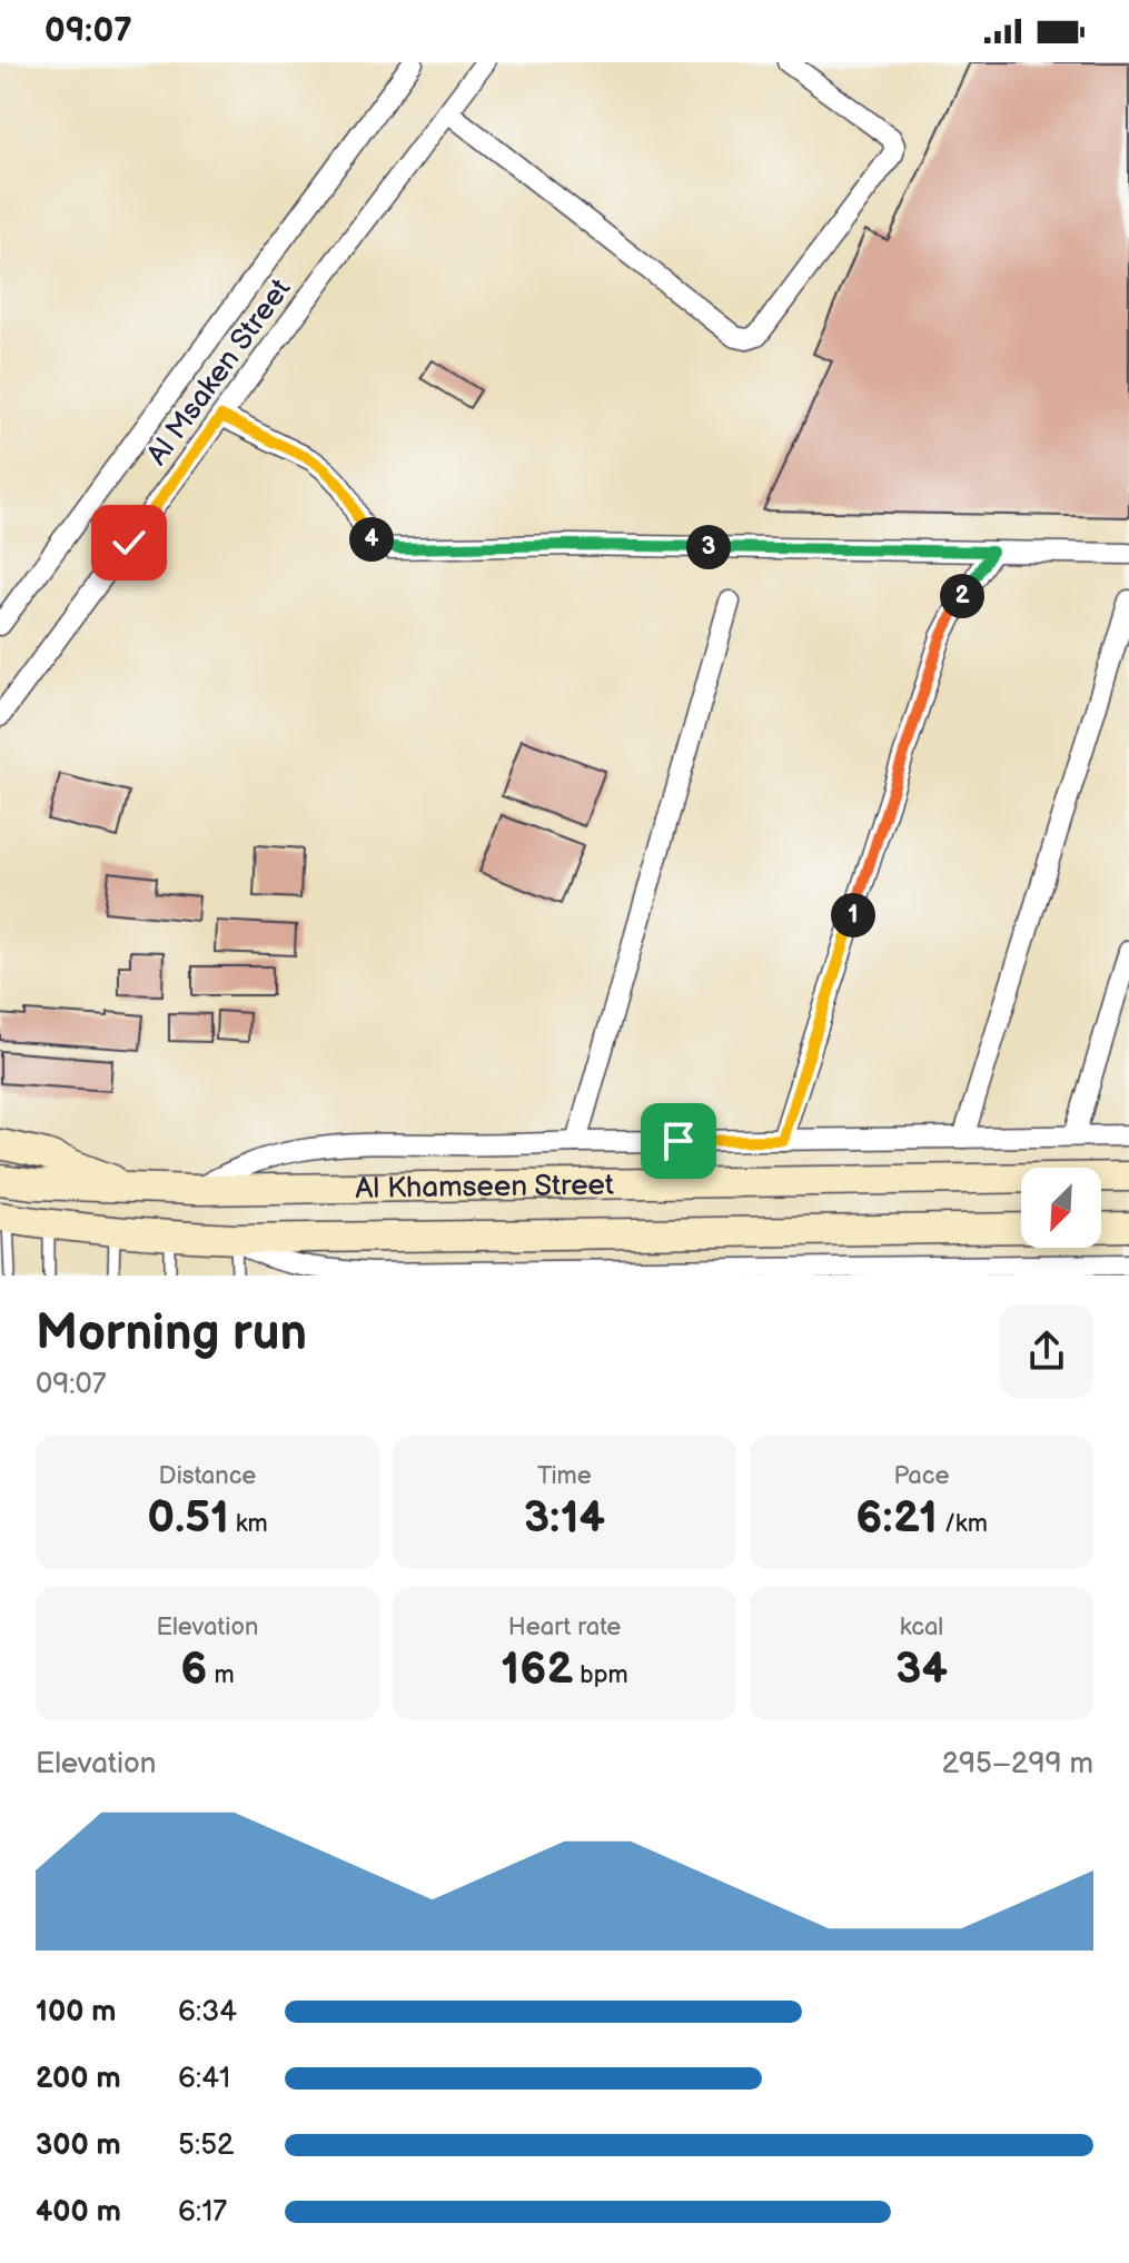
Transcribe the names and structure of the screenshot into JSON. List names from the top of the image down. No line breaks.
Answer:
{"streets":{"main road":["Al Khamseen Street"],"street":["Al Msaken Street"]},"north":"bottom left","page":{"status":"09:07","pins":["4","3","2","1"],"heading":["Morning run","09:07"],"stats":[["Distance","0.51 km"],["Time","3:14"],["Pace","6:21 /km"],["Elevation","6 m"],["Heart rate","162 bpm"],["kcal","34"]],"chart":["Elevation","295–299 m"],"list":[{"name":"100 m","note":"6:34"},{"name":"200 m","note":"6:41"},{"name":"300 m","note":"5:52"},{"name":"400 m","note":"6:17"}]}}
